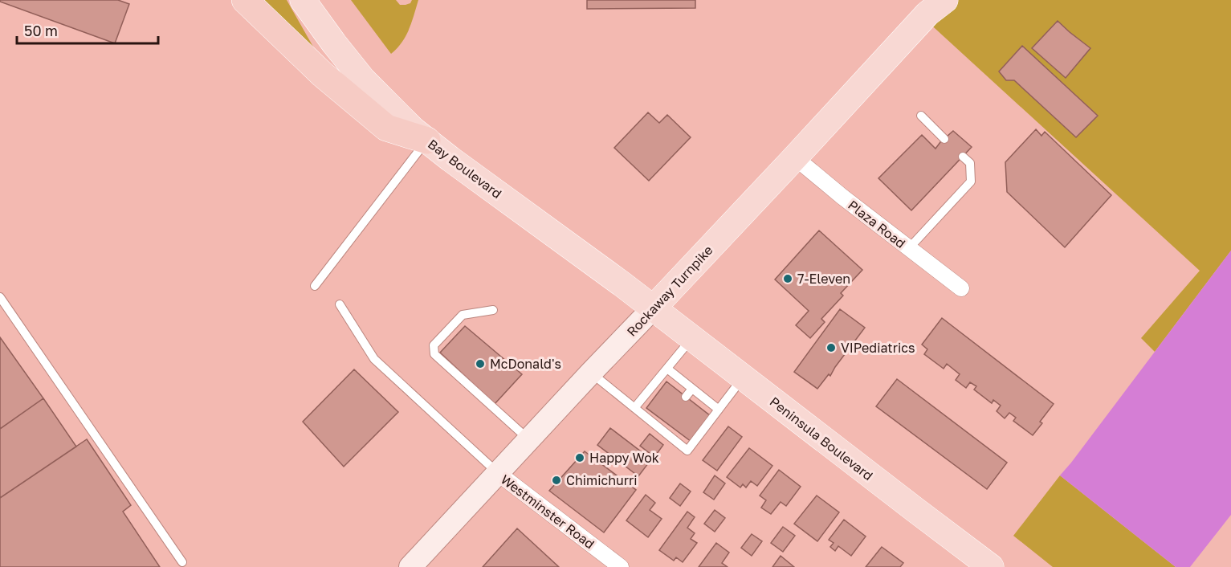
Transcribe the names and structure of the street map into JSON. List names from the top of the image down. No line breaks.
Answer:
{"streets":{"main road":["Bay Boulevard","Rockaway Turnpike","Peninsula Boulevard"],"street":["Plaza Road","Westminster Road"]},"crossings":[["Bay Boulevard","Rockaway Turnpike"],["Bay Boulevard","Peninsula Boulevard"],["Plaza Road","Rockaway Turnpike"],["Rockaway Turnpike","Peninsula Boulevard"],["Rockaway Turnpike","Westminster Road"]],"places":["7-Eleven","VIPediatrics","McDonald's","Happy Wok","Chimichurri"],"scale_bar":"50 m"}
